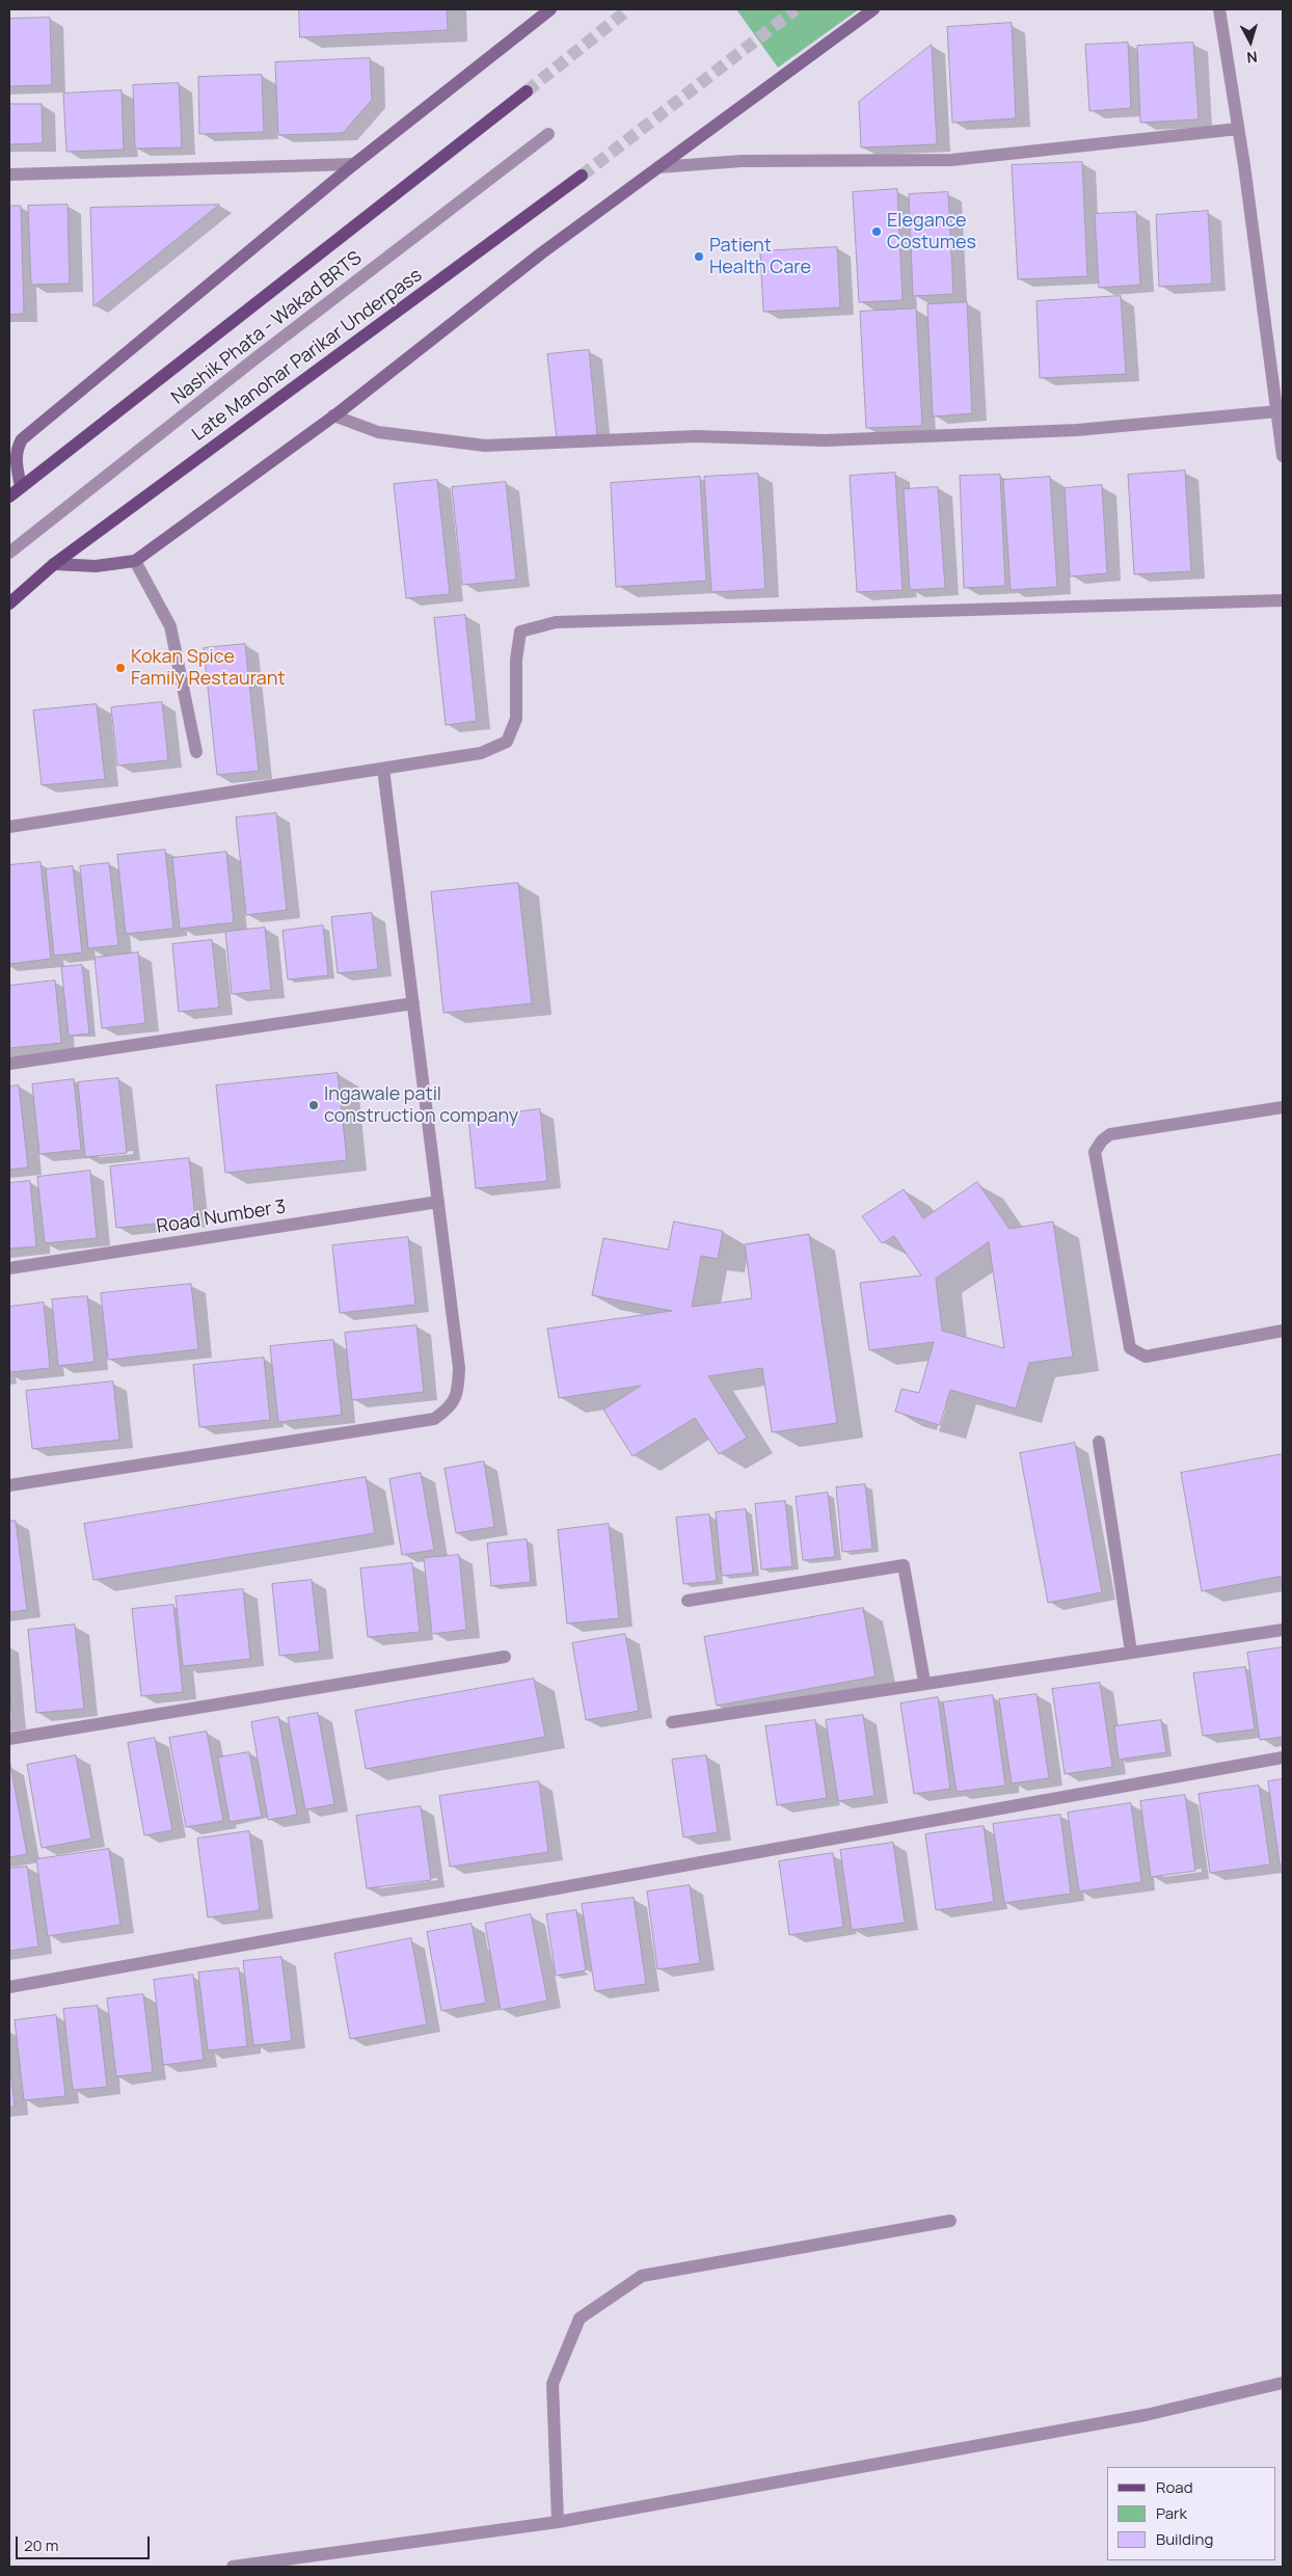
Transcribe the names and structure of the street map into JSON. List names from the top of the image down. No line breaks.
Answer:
{"streets":{"main road":["Late Manohar Parikar Underpass"],"street":["Nashik Phata - Wakad BRTS","Road Number 3"]},"places":["Elegance Costumes","Patient Health Care","Kokan Spice Family Restaurant","Ingawale patil construction company"],"legend":["Road","Park","Building"],"scale_bar":"20 m","north":"bottom"}
